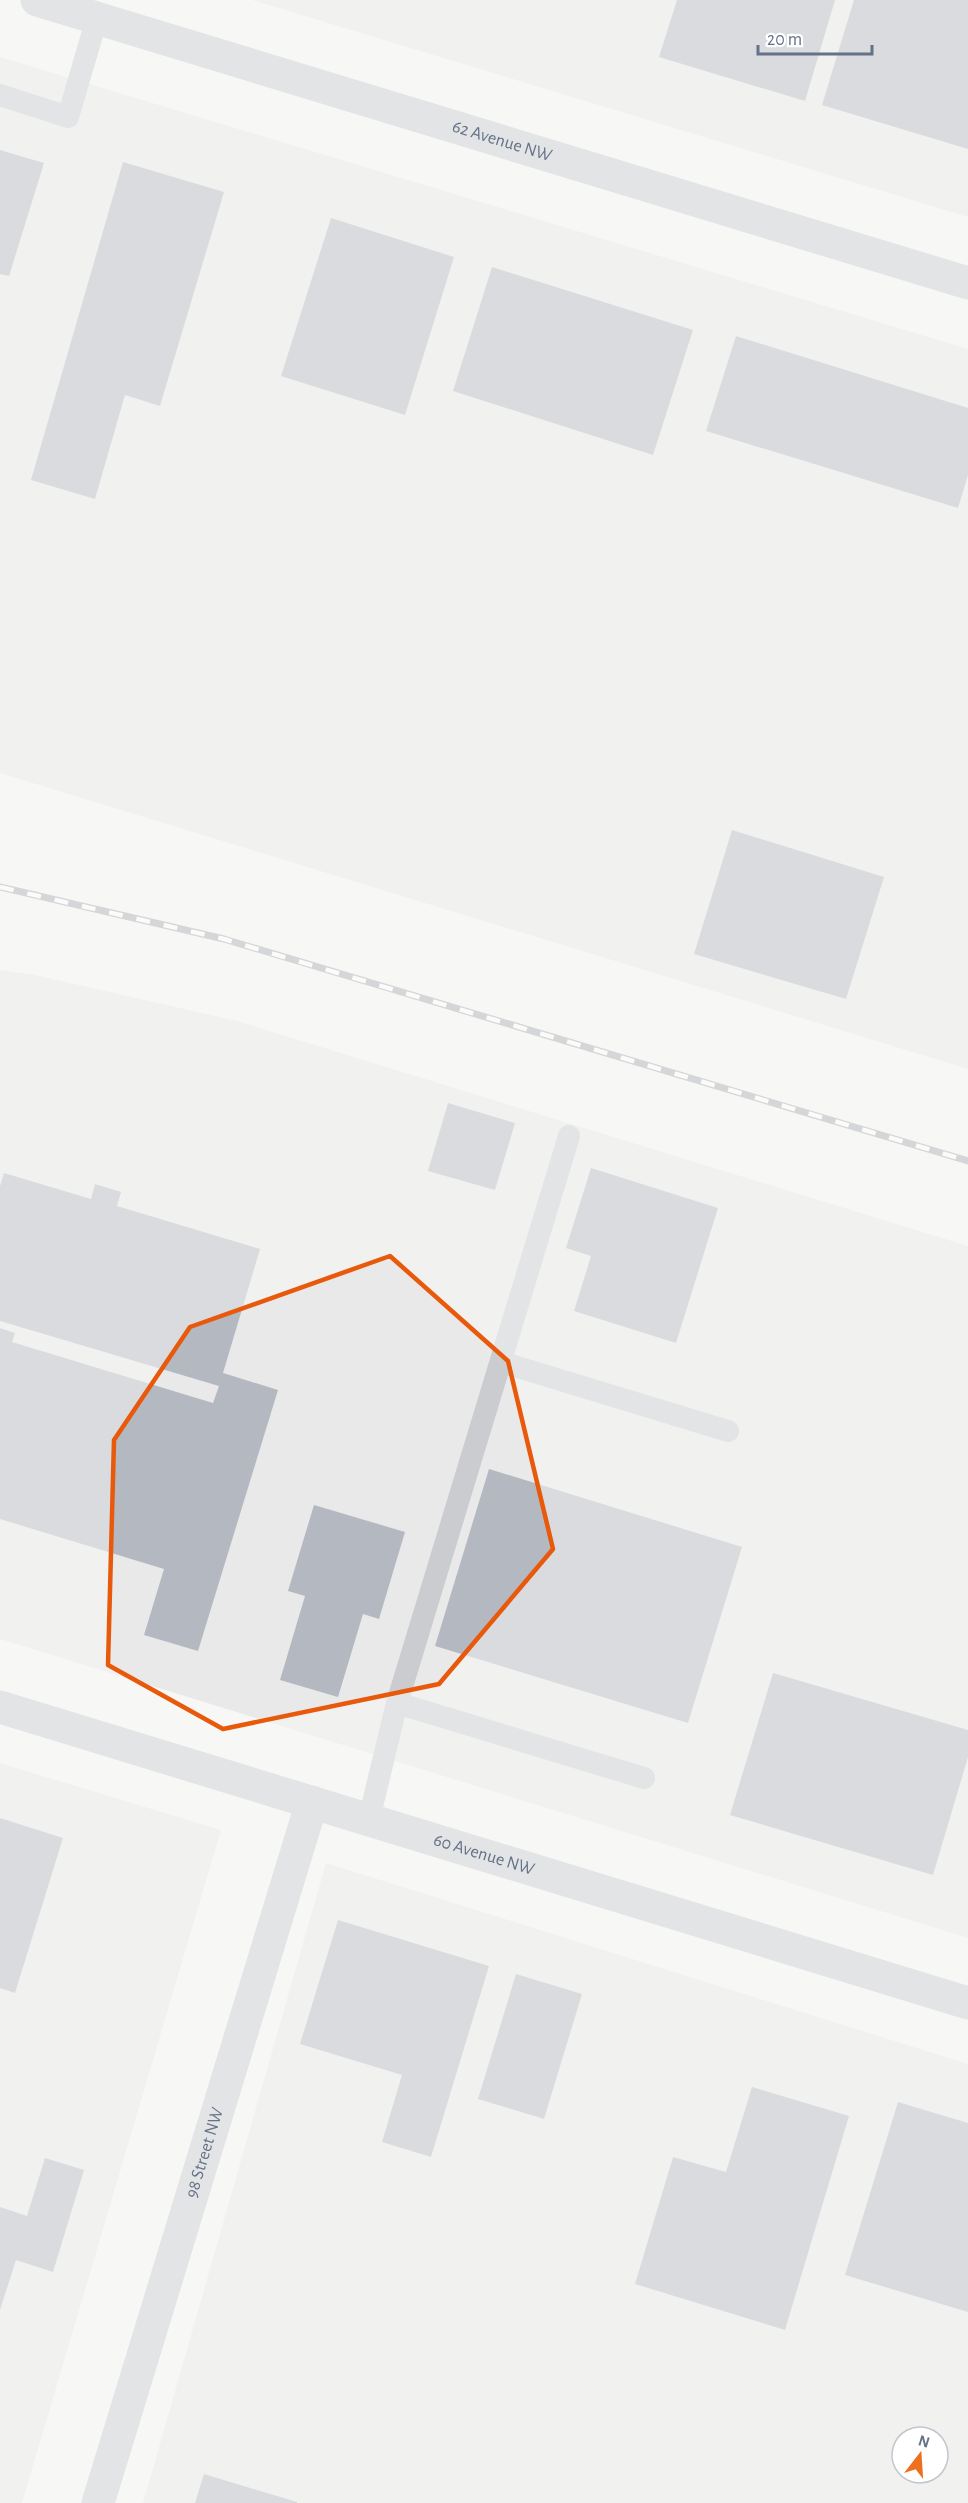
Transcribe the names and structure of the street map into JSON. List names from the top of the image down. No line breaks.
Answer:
{"streets":{"street":["62 Avenue NW","60 Avenue NW","98 Street NW"]},"crossings":[["60 Avenue NW","98 Street NW"]],"scale_bar":"20 m","north":"top"}
